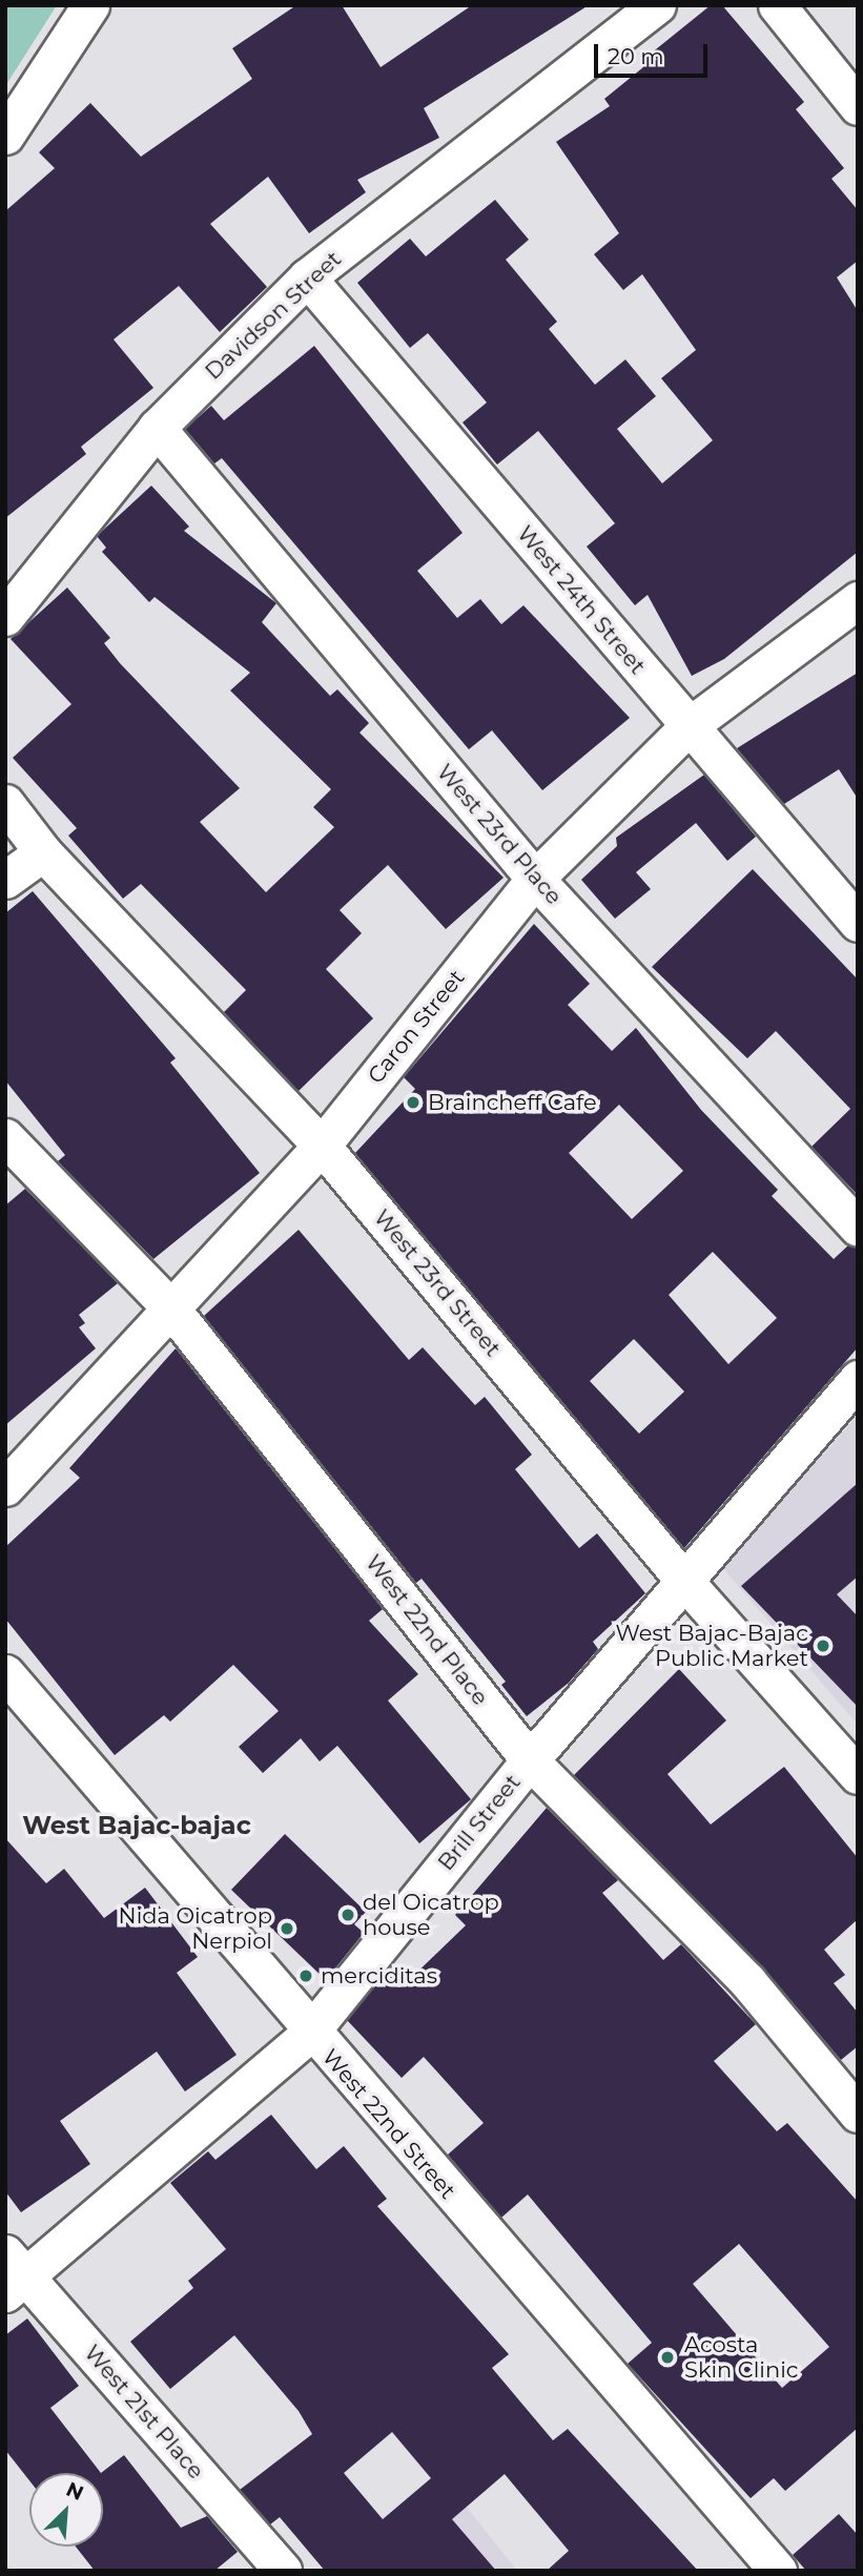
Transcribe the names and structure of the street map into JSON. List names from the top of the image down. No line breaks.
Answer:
{"streets":{"street":["Davidson Street","West 24th Street","West 23rd Place","Caron Street","West 23rd Street","West 22nd Place","Brill Street","West 22nd Street","West 21st Place"]},"crossings":[["Davidson Street","West 24th Street"],["Davidson Street","West 23rd Place"],["West 24th Street","Caron Street"],["West 23rd Place","Caron Street"],["Caron Street","West 23rd Street"],["Caron Street","West 22nd Place"],["West 23rd Street","Brill Street"],["West 22nd Place","Brill Street"],["Brill Street","West 22nd Street"],["Brill Street","West 21st Place"]],"districts":["West Bajac-bajac"],"places":["Braincheff Cafe","West Bajac-Bajac Public Market","del Oicatrop house","Nida Oicatrop Nerpiol","merciditas","Acosta Skin Clinic"],"scale_bar":"20 m","north":"top right"}
